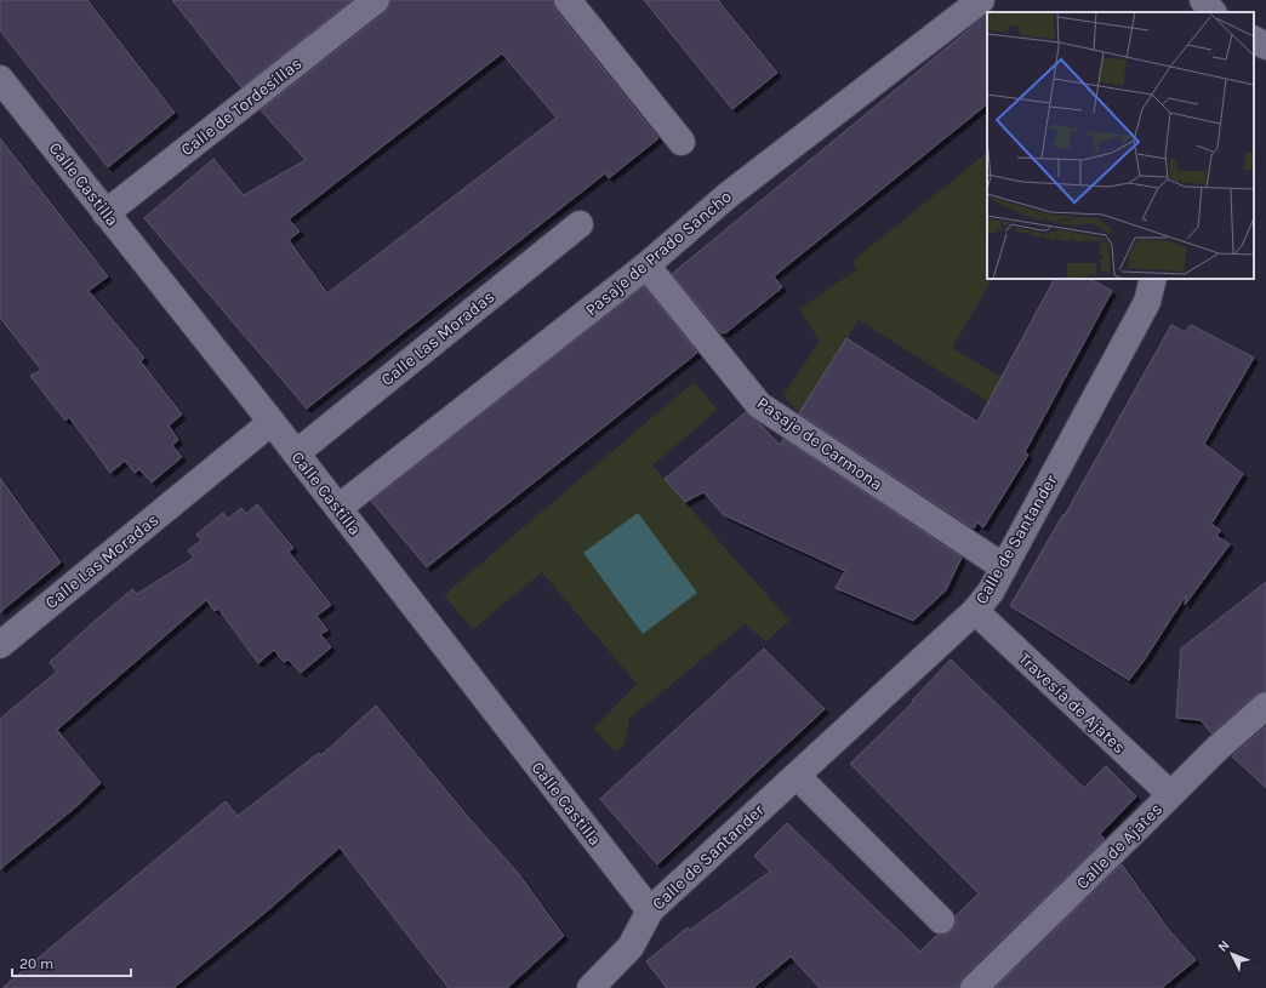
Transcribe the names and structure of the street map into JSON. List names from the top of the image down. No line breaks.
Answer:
{"streets":{"street":["Calle de Tordesillas","Calle Castilla","Pasaje de Prado Sancho","Calle Las Moradas","Pasaje de Carmona","Calle de Santander","Travesía de Ajates","Calle de Ajates"]},"crossings":[["Calle de Tordesillas","Calle Castilla"],["Calle Castilla","Pasaje de Prado Sancho"],["Calle Castilla","Calle Las Moradas"],["Calle Castilla","Calle de Santander"],["Pasaje de Prado Sancho","Pasaje de Carmona"],["Pasaje de Carmona","Calle de Santander"],["Calle de Santander","Travesía de Ajates"],["Travesía de Ajates","Calle de Ajates"]],"scale_bar":"20 m","north":"top left"}
